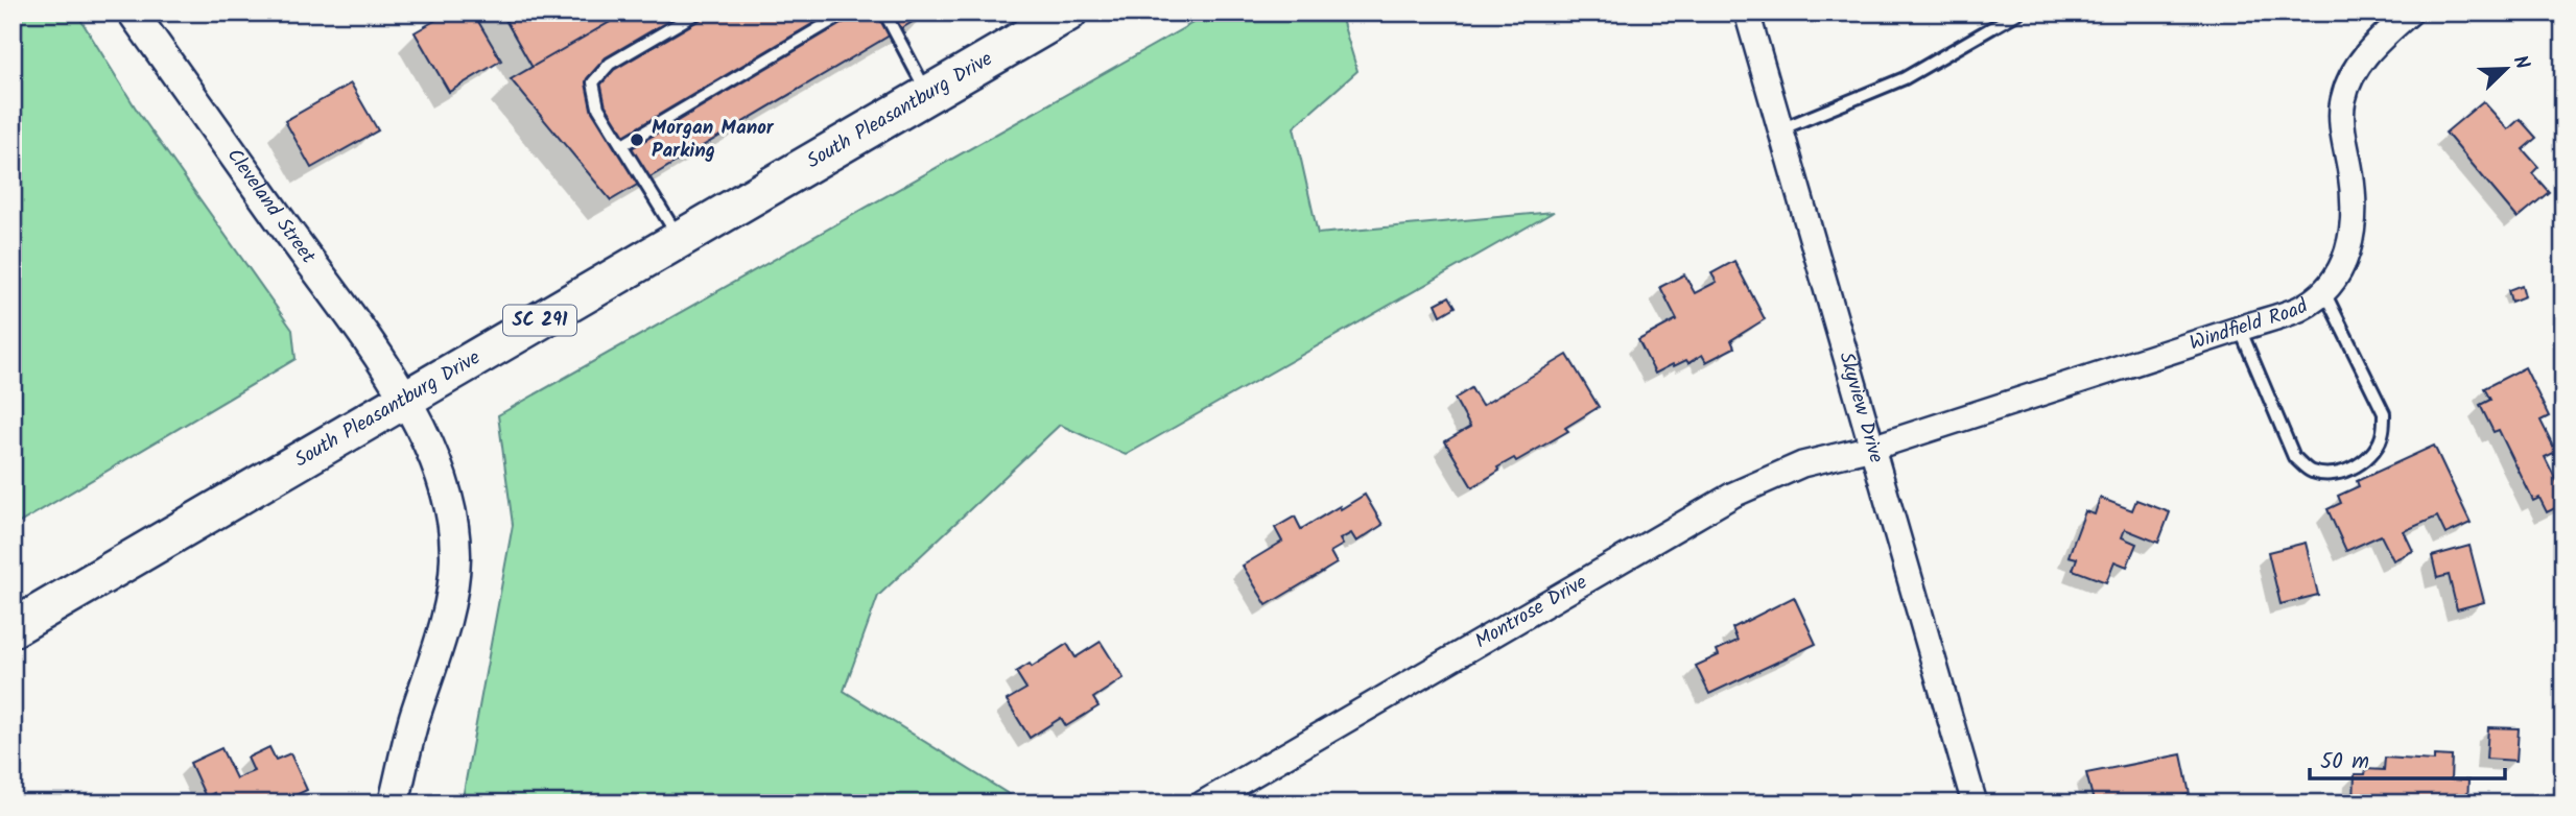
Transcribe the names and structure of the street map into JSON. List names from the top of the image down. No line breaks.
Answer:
{"streets":{"main road":["South Pleasantburg Drive","SC 291"],"street":["Cleveland Street","Windfield Road","Skyview Drive","Montrose Drive"]},"crossings":[["South Pleasantburg Drive","Cleveland Street"],["Windfield Road","Skyview Drive"],["Windfield Road","Montrose Drive"],["Skyview Drive","Montrose Drive"]],"places":["Morgan Manor Parking"],"scale_bar":"50 m","north":"top right"}
